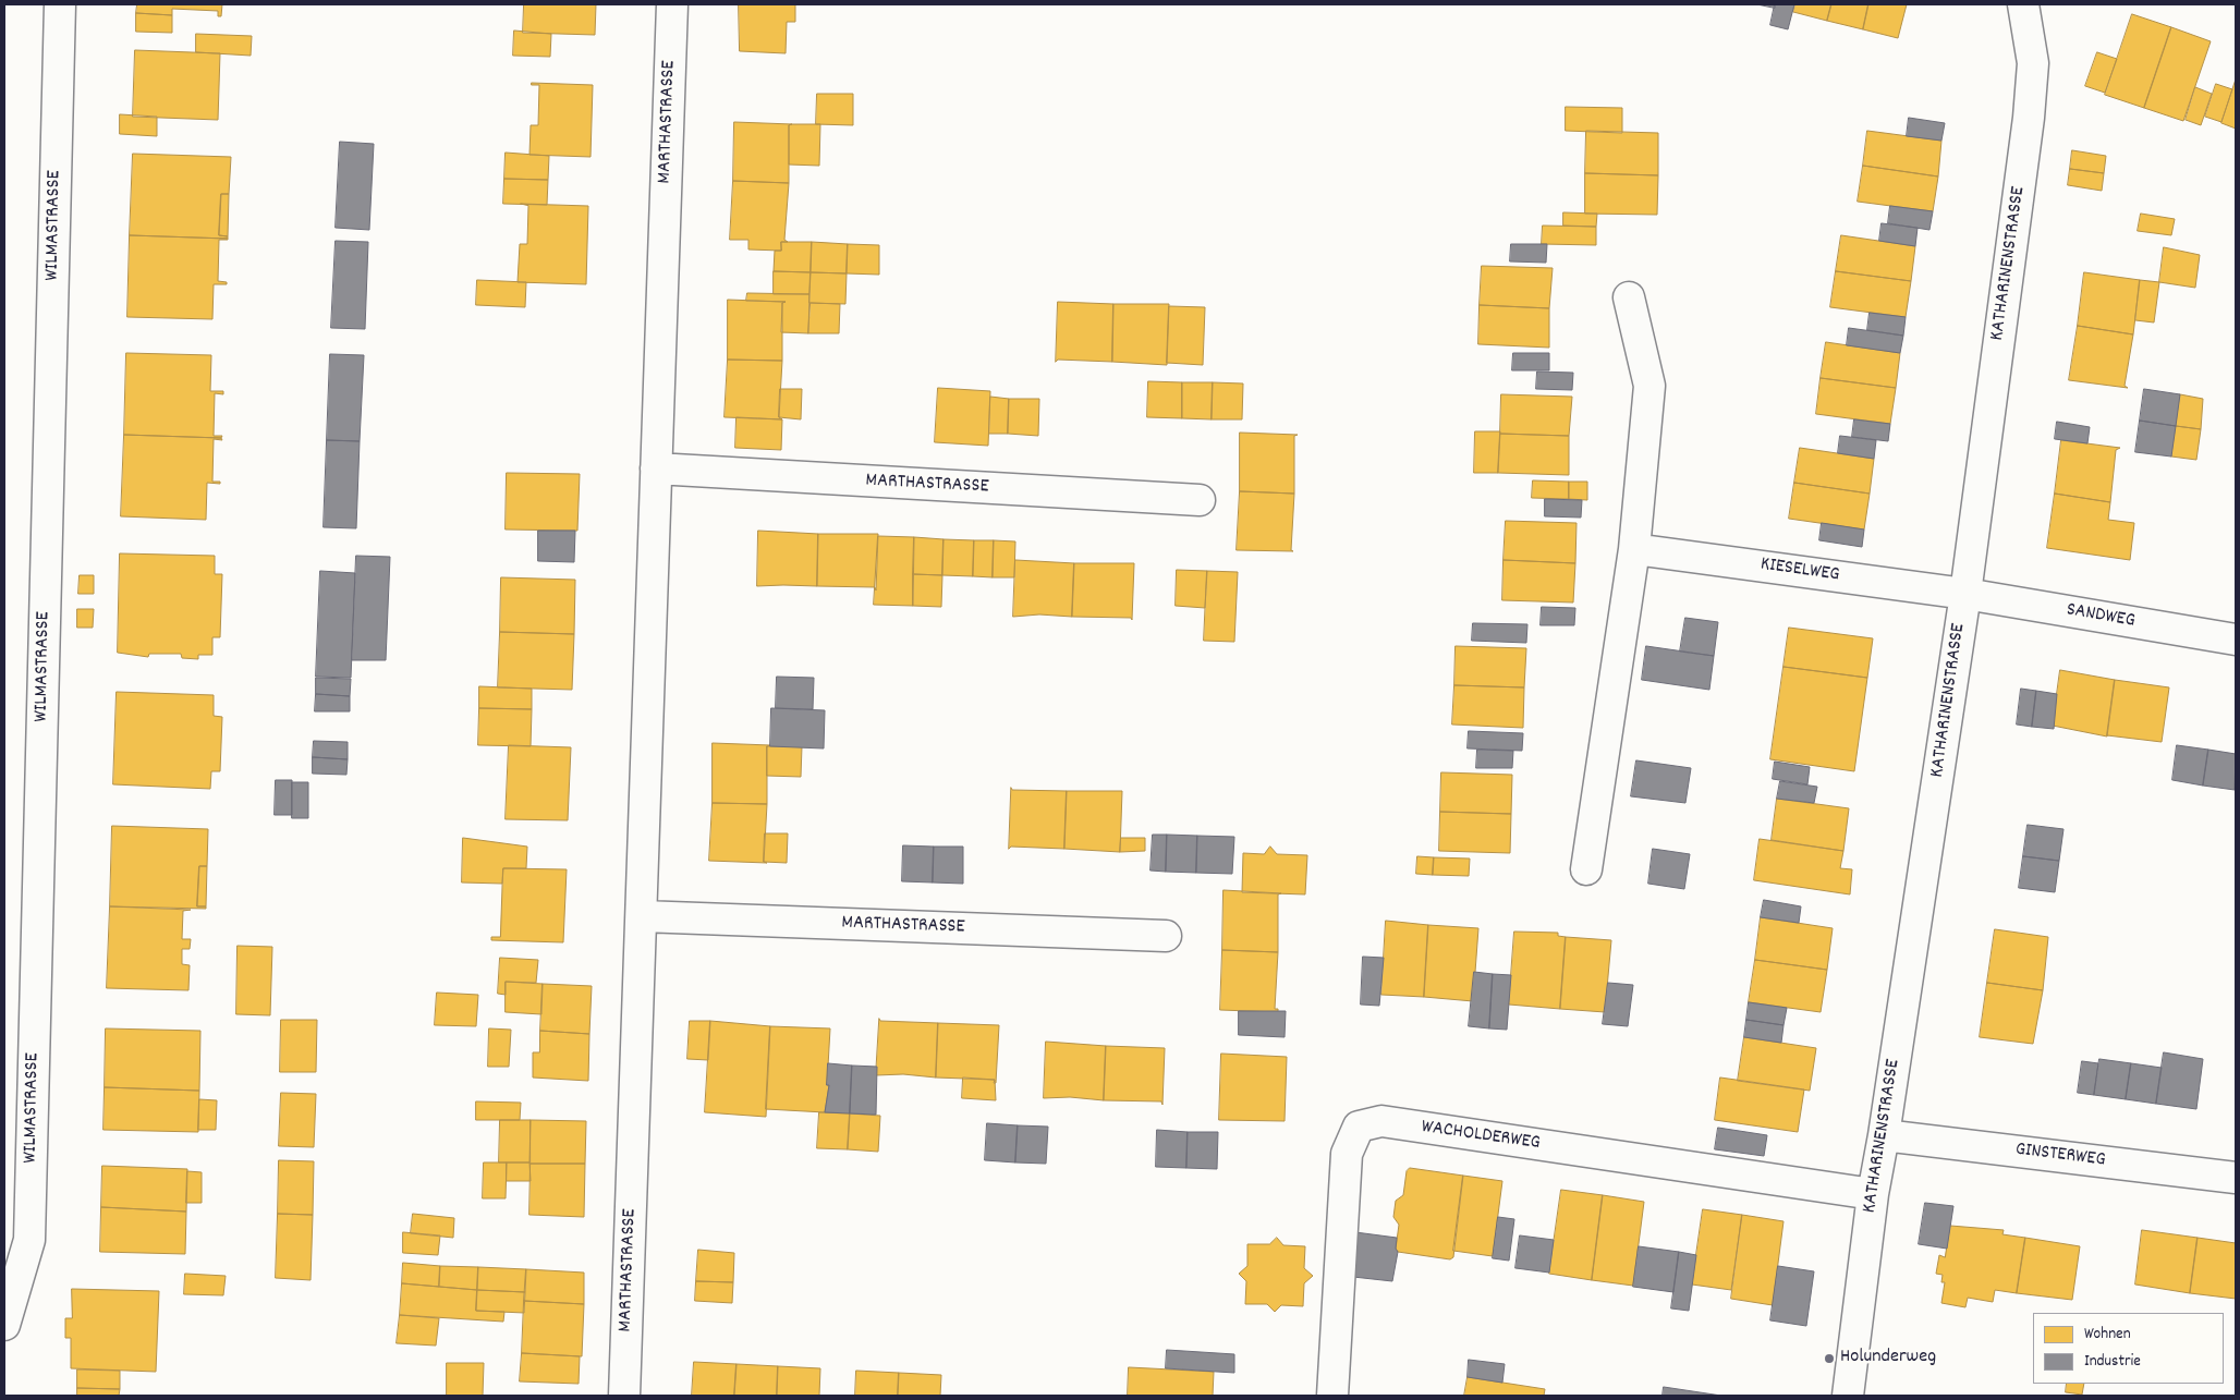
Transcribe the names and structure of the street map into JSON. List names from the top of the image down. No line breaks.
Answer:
{"streets":{"street":["MARTHASTRASSE","WILMASTRASSE","KATHARINENSTRASSE","KIESELWEG","SANDWEG","WACHOLDERWEG","GINSTERWEG"]},"crossings":[["KATHARINENSTRASSE","KIESELWEG"],["KATHARINENSTRASSE","SANDWEG"],["KATHARINENSTRASSE","WACHOLDERWEG"],["KATHARINENSTRASSE","GINSTERWEG"],["KIESELWEG","SANDWEG"]],"places":["Holunderweg"],"legend":["Wohnen","Industrie"]}
